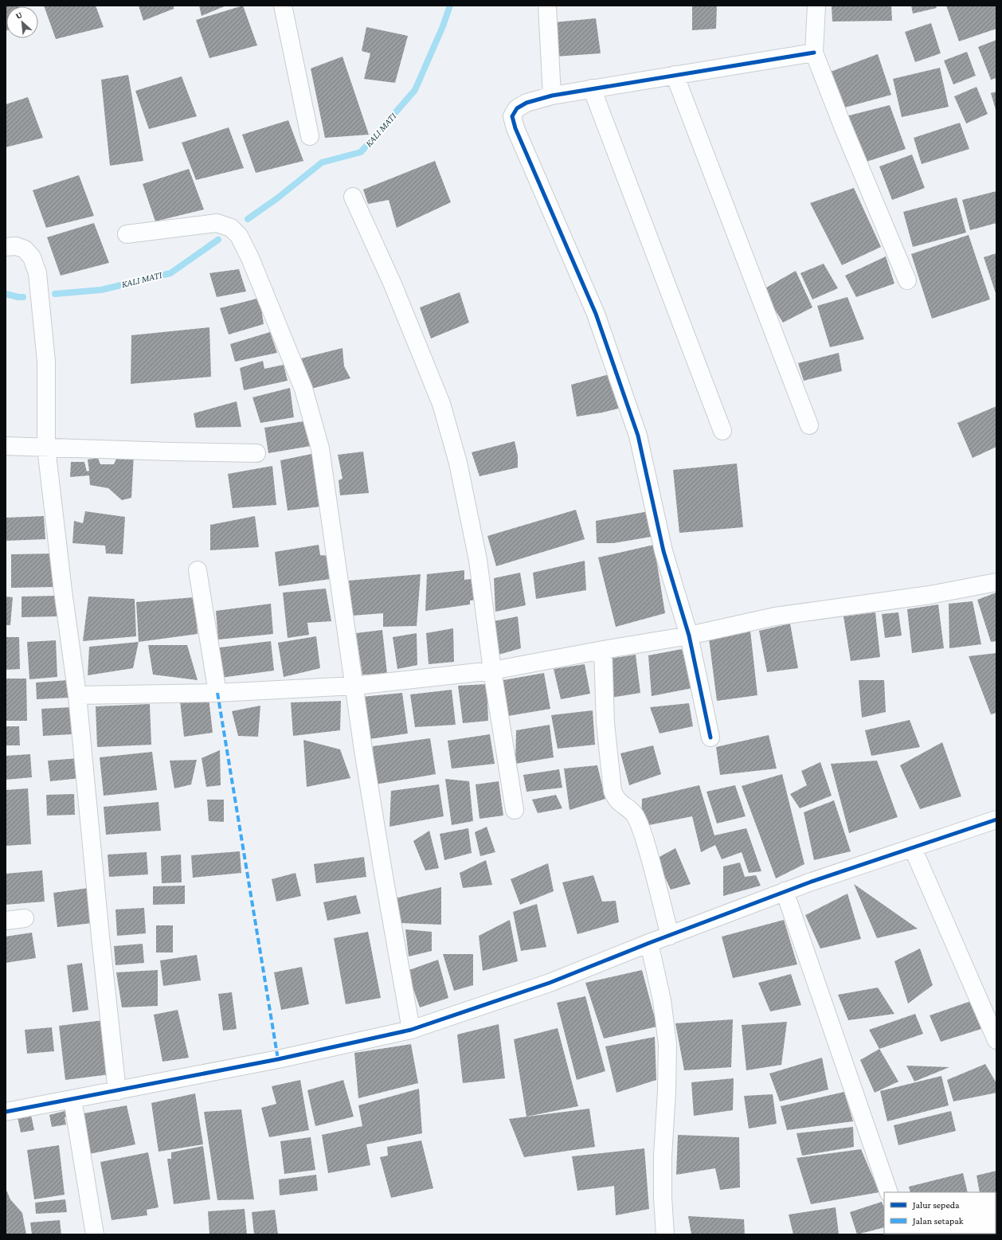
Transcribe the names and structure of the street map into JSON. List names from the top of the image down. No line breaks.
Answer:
{"water":["KALI MATI"],"legend":["Jalur sepeda","Jalan setapak"],"north":"top left"}
